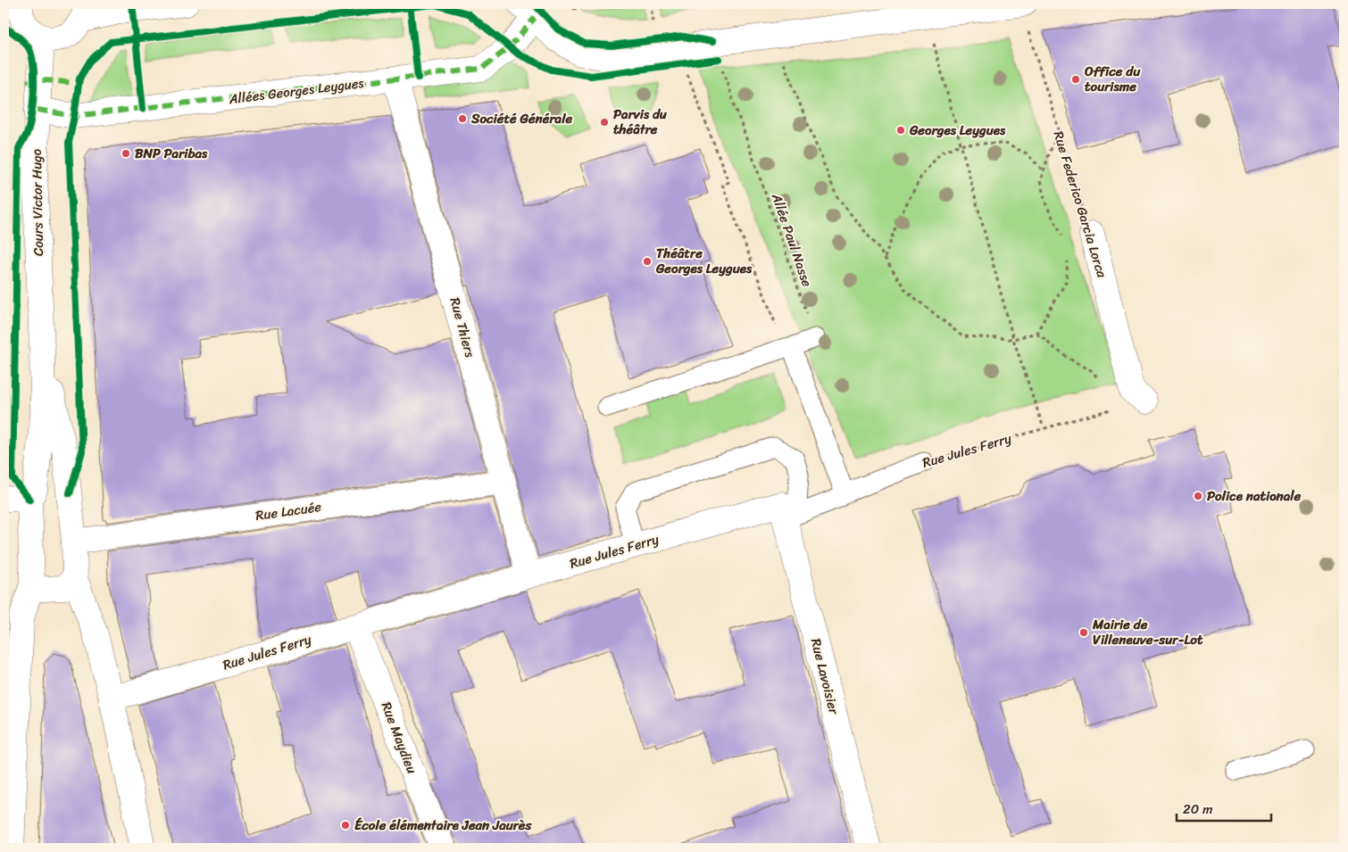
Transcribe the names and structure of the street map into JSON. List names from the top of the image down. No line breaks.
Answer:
{"streets":{"street":["Allées Georges Leygues","Cours Victor Hugo","Rue Federico Garcia Lorca","Rue Thiers","Rue Jules Ferry","Rue Lacuée","Rue Lavoisier","Rue Maydieu"],"path":["Allée Paul Nasse"]},"crossings":[["Allées Georges Leygues","Cours Victor Hugo"],["Allées Georges Leygues","Rue Thiers"],["Cours Victor Hugo","Rue Jules Ferry"],["Cours Victor Hugo","Rue Lacuée"],["Rue Thiers","Rue Jules Ferry"],["Rue Thiers","Rue Lacuée"],["Rue Jules Ferry","Rue Lavoisier"],["Rue Jules Ferry","Rue Maydieu"]],"places":["Office du tourisme","Société Générale","Parvis du théâtre","Georges Leygues","BNP Paribas","Théâtre Georges Leygues","Police nationale","Mairie de Villeneuve-sur-Lot","École élémentaire Jean Jaurès"],"scale_bar":"20 m"}
